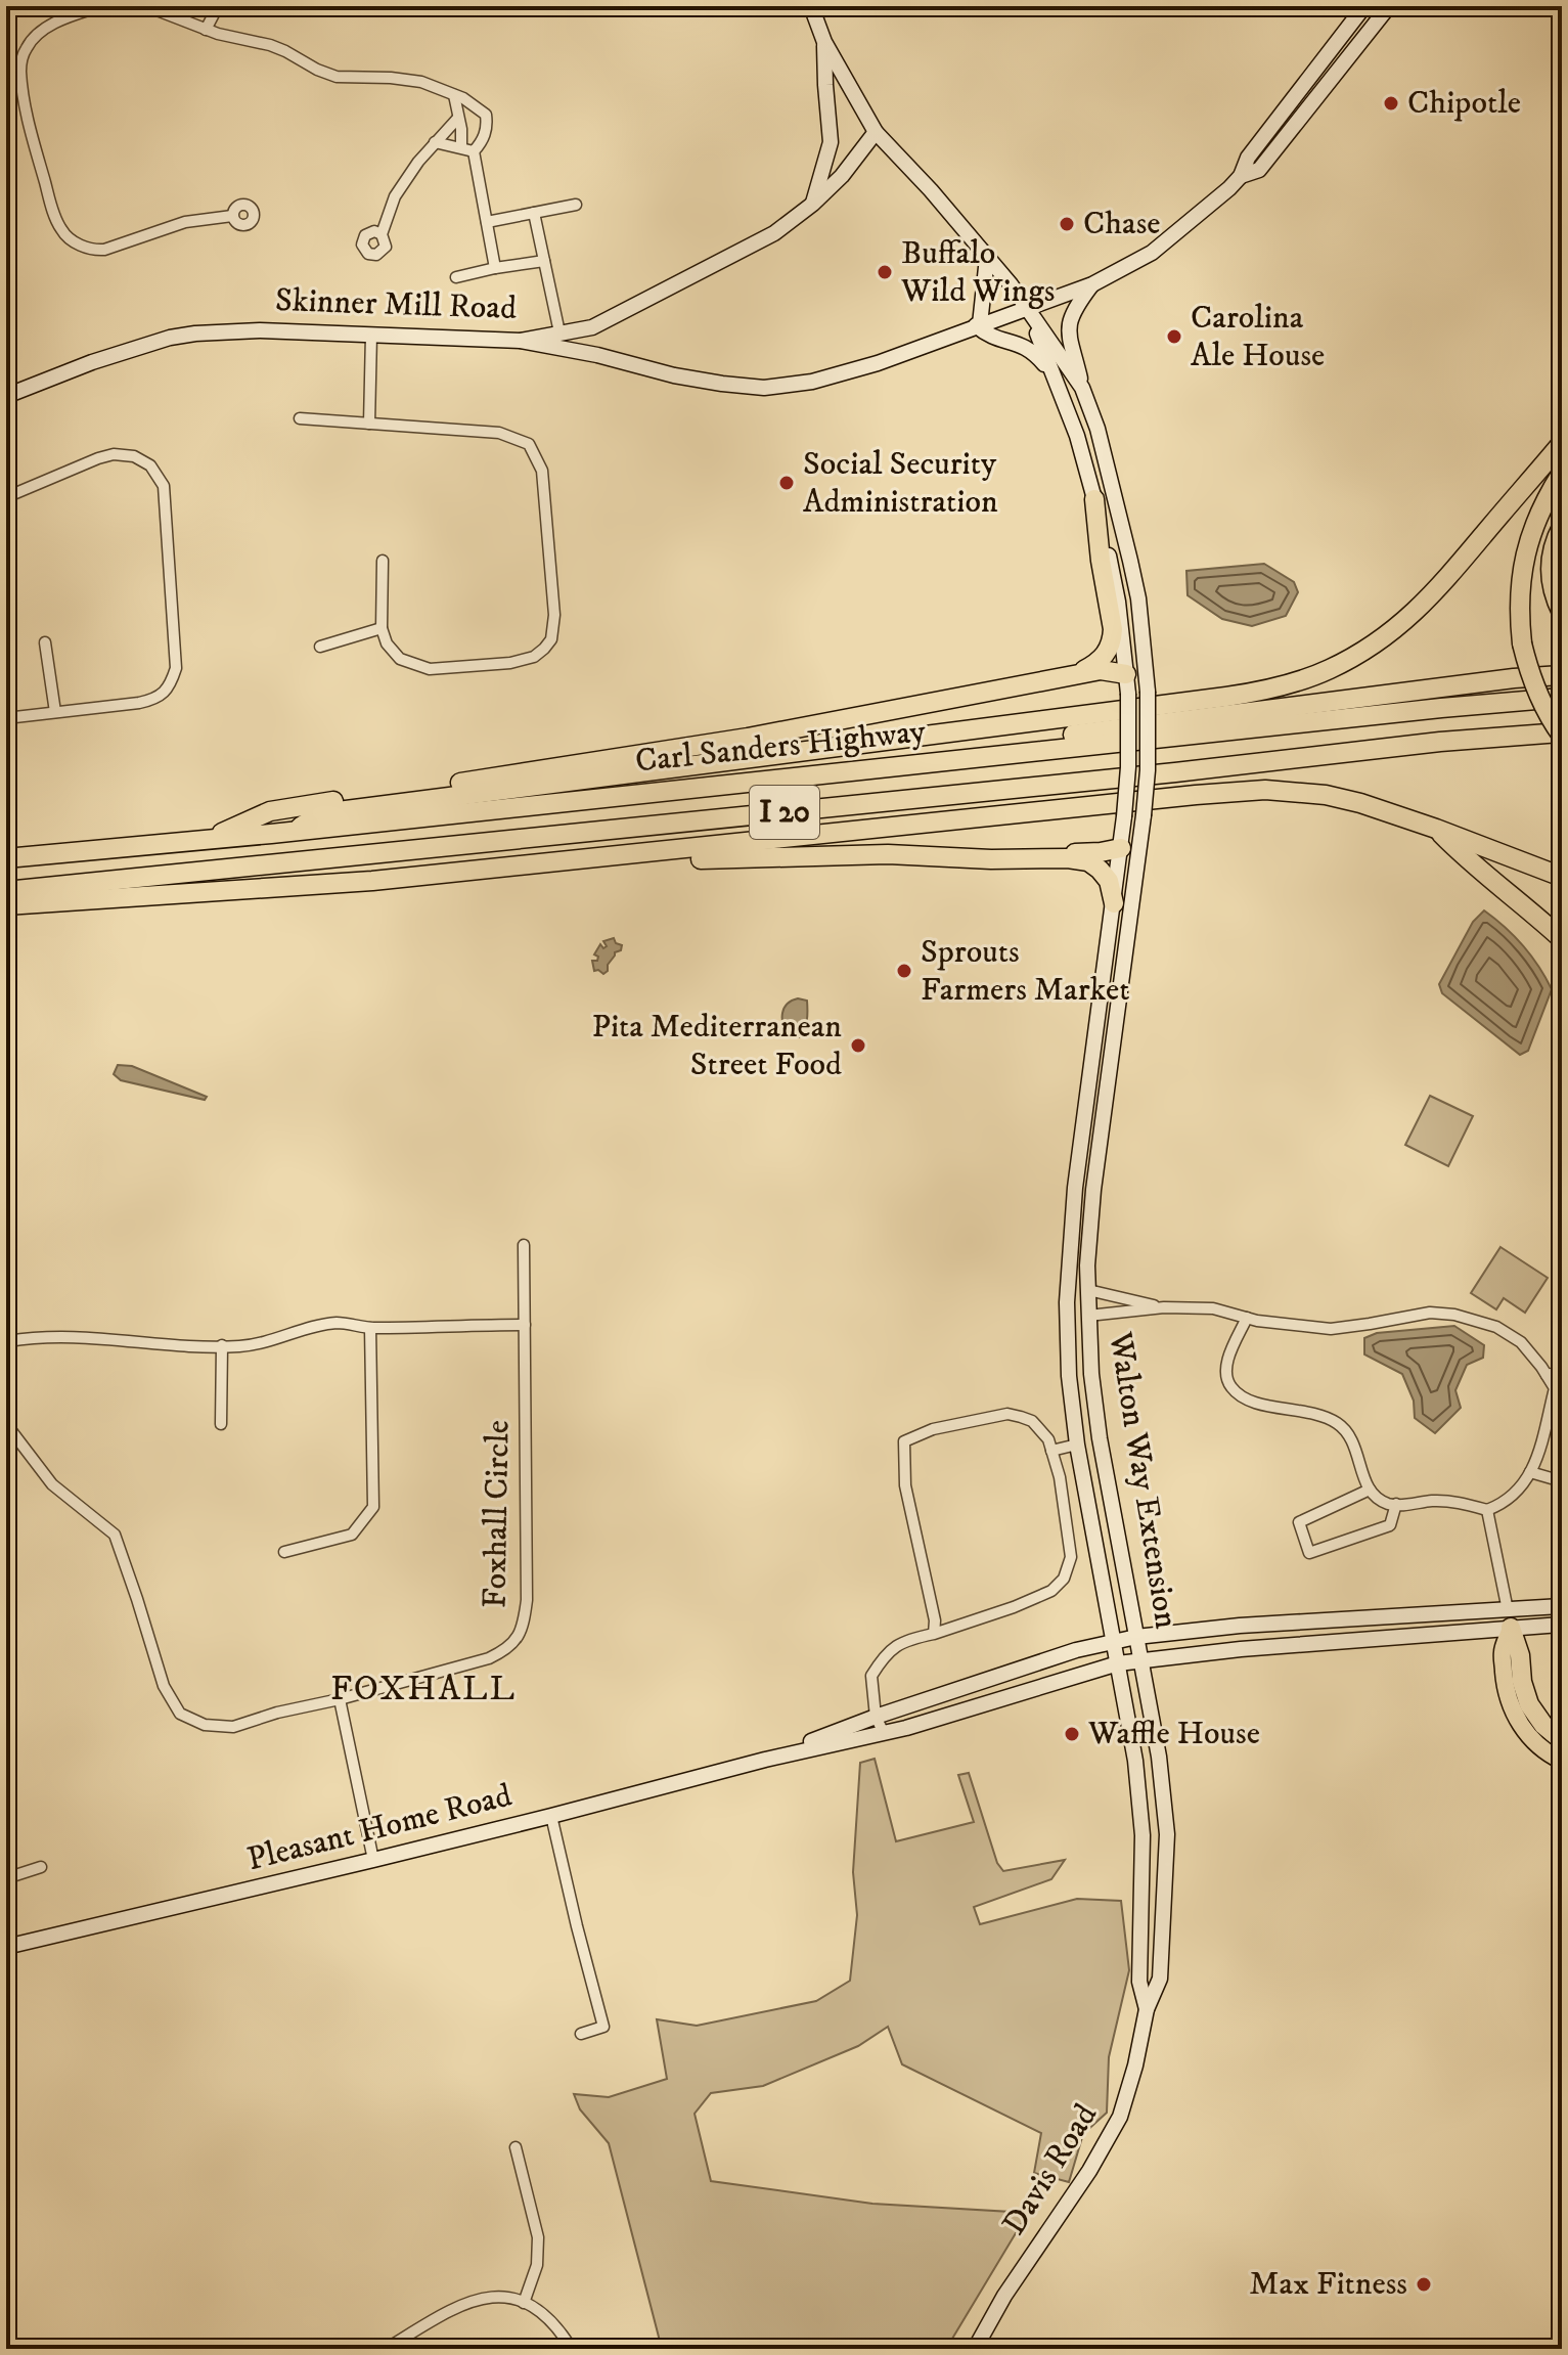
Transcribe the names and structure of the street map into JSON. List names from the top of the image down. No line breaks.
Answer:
{"streets":{"highway":["Carl Sanders Highway","I 20"],"main road":["Skinner Mill Road","Walton Way Extension","Pleasant Home Road","Davis Road"],"street":["Foxhall Circle"]},"crossings":[["Skinner Mill Road","Walton Way Extension"],["Walton Way Extension","Pleasant Home Road"],["Walton Way Extension","Davis Road"],["Pleasant Home Road","Davis Road"]],"districts":["FOXHALL"],"places":["Chipotle","Chase","Buffalo Wild Wings","Carolina Ale House","Social Security Administration","Sprouts Farmers Market","Pita Mediterranean Street Food","Waffle House","Max Fitness"]}
